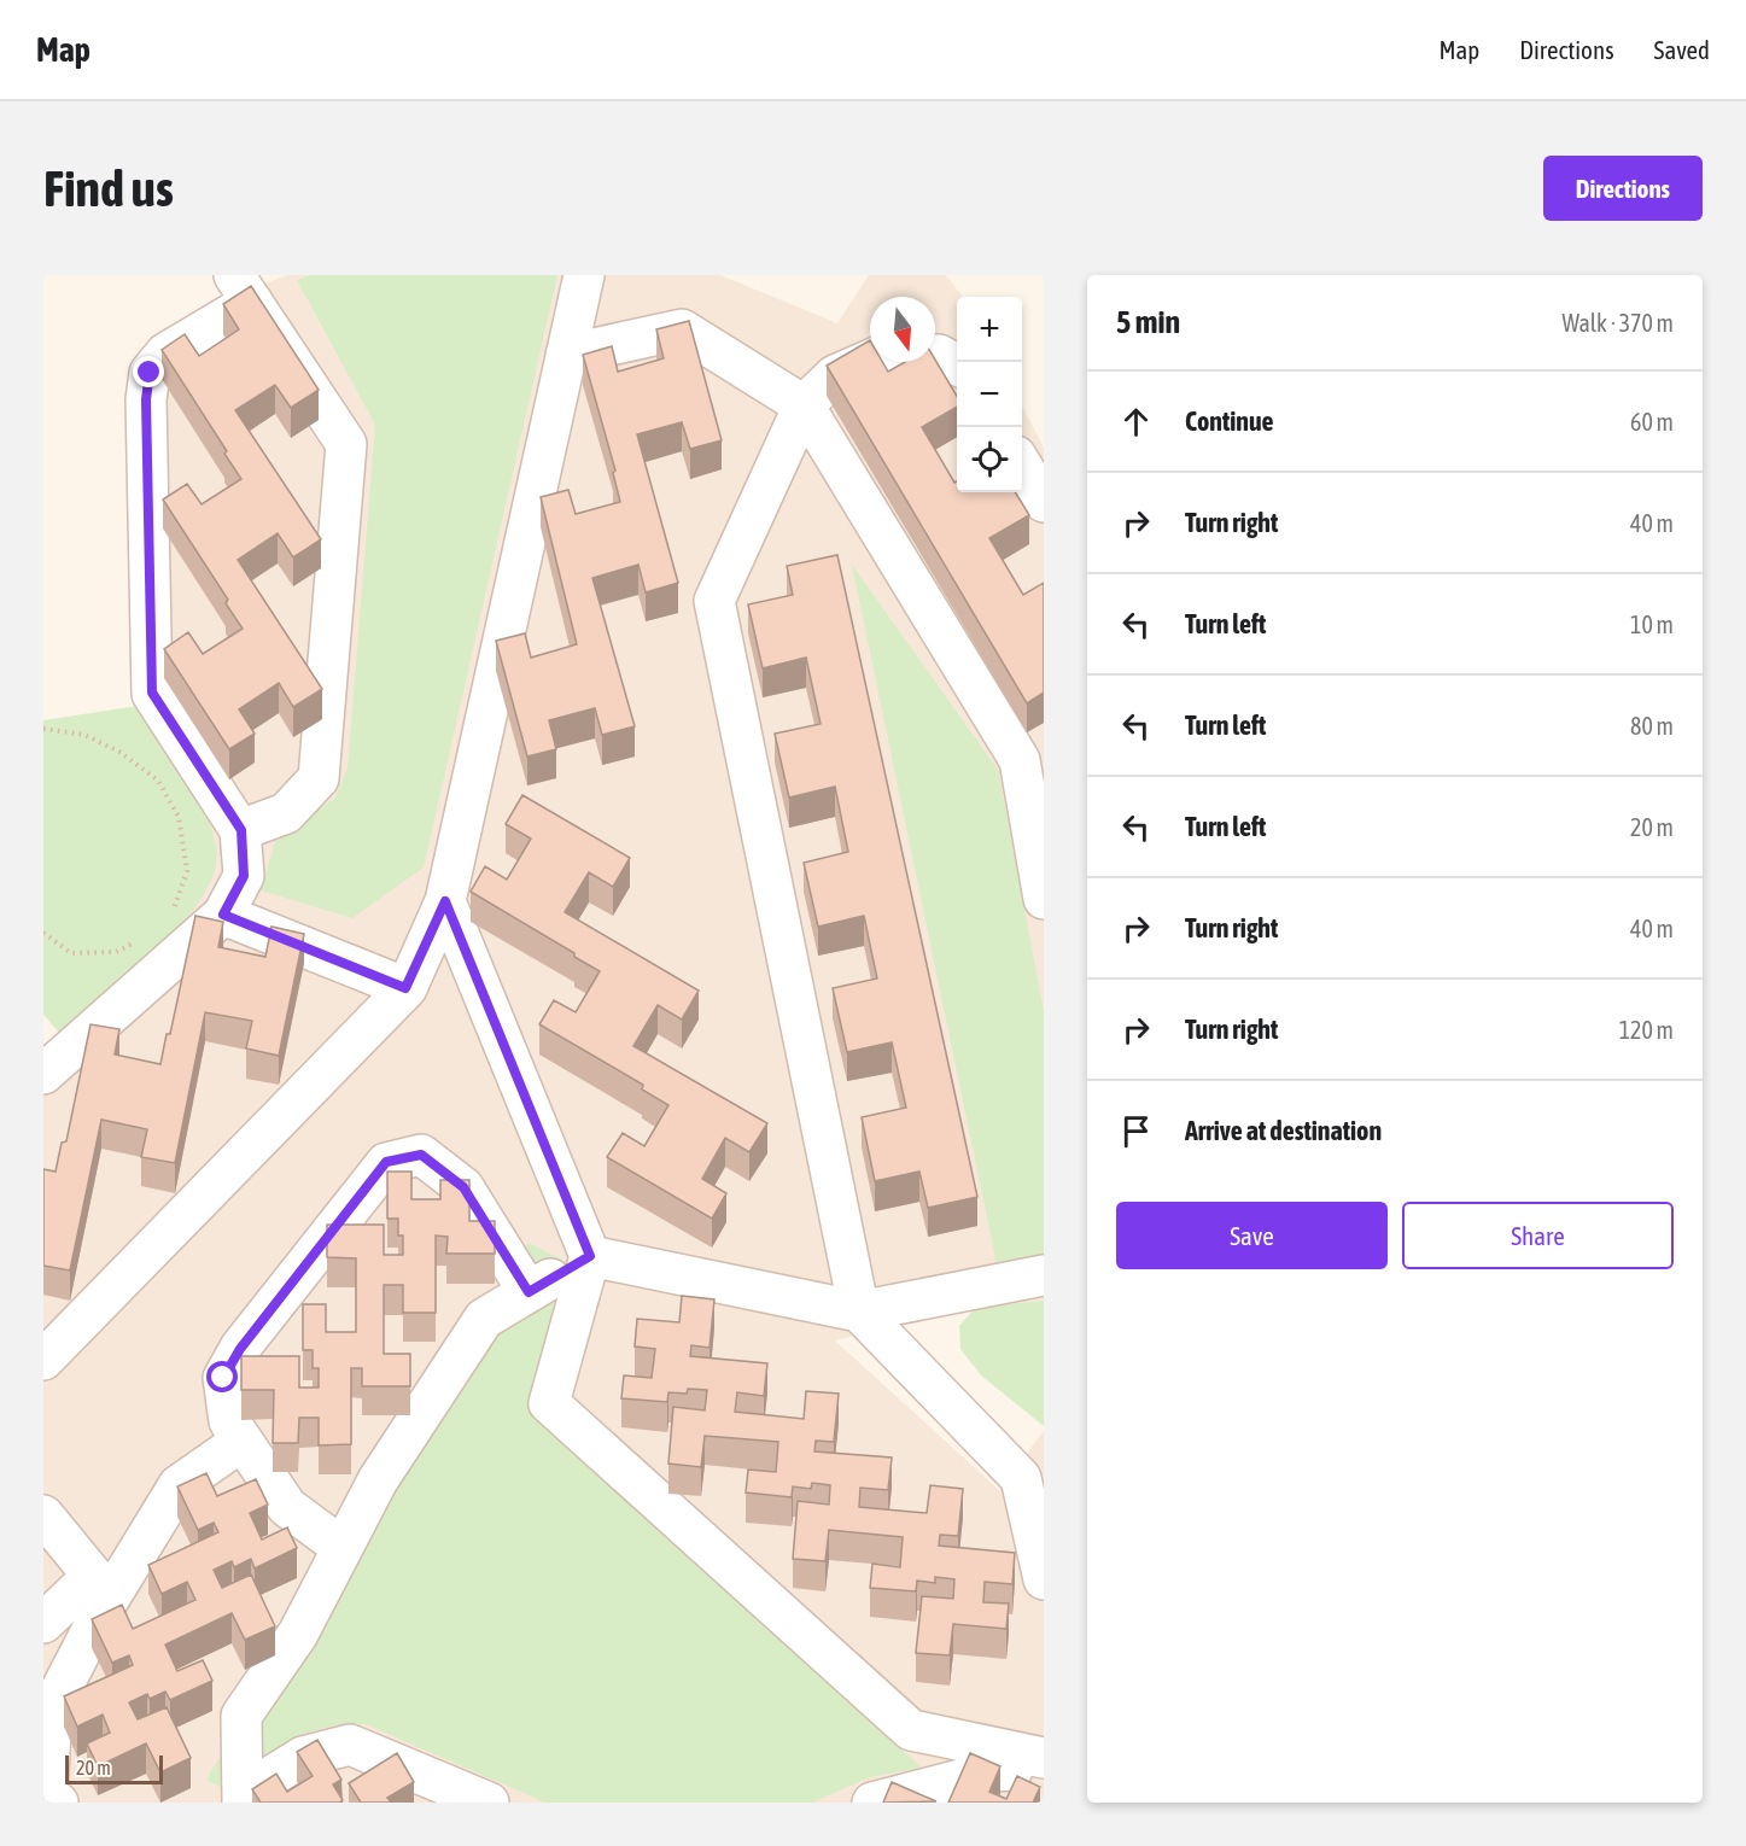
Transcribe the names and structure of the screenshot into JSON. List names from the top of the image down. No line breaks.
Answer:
{"scale_bar":"20 m","north":"bottom","page":{"header":"Map","nav":["Map","Directions","Saved"],"buttons":["Directions",["Save","Share"]],"title":"Find us","heading":["5 min","Walk · 370 m"],"map_buttons":["+","−"],"list":[["Continue","60 m"],["Turn right","40 m"],["Turn left","10 m"],["Turn left","80 m"],["Turn left","20 m"],["Turn right","40 m"],["Turn right","120 m"],"Arrive at destination"],"scale":"20 m"}}
